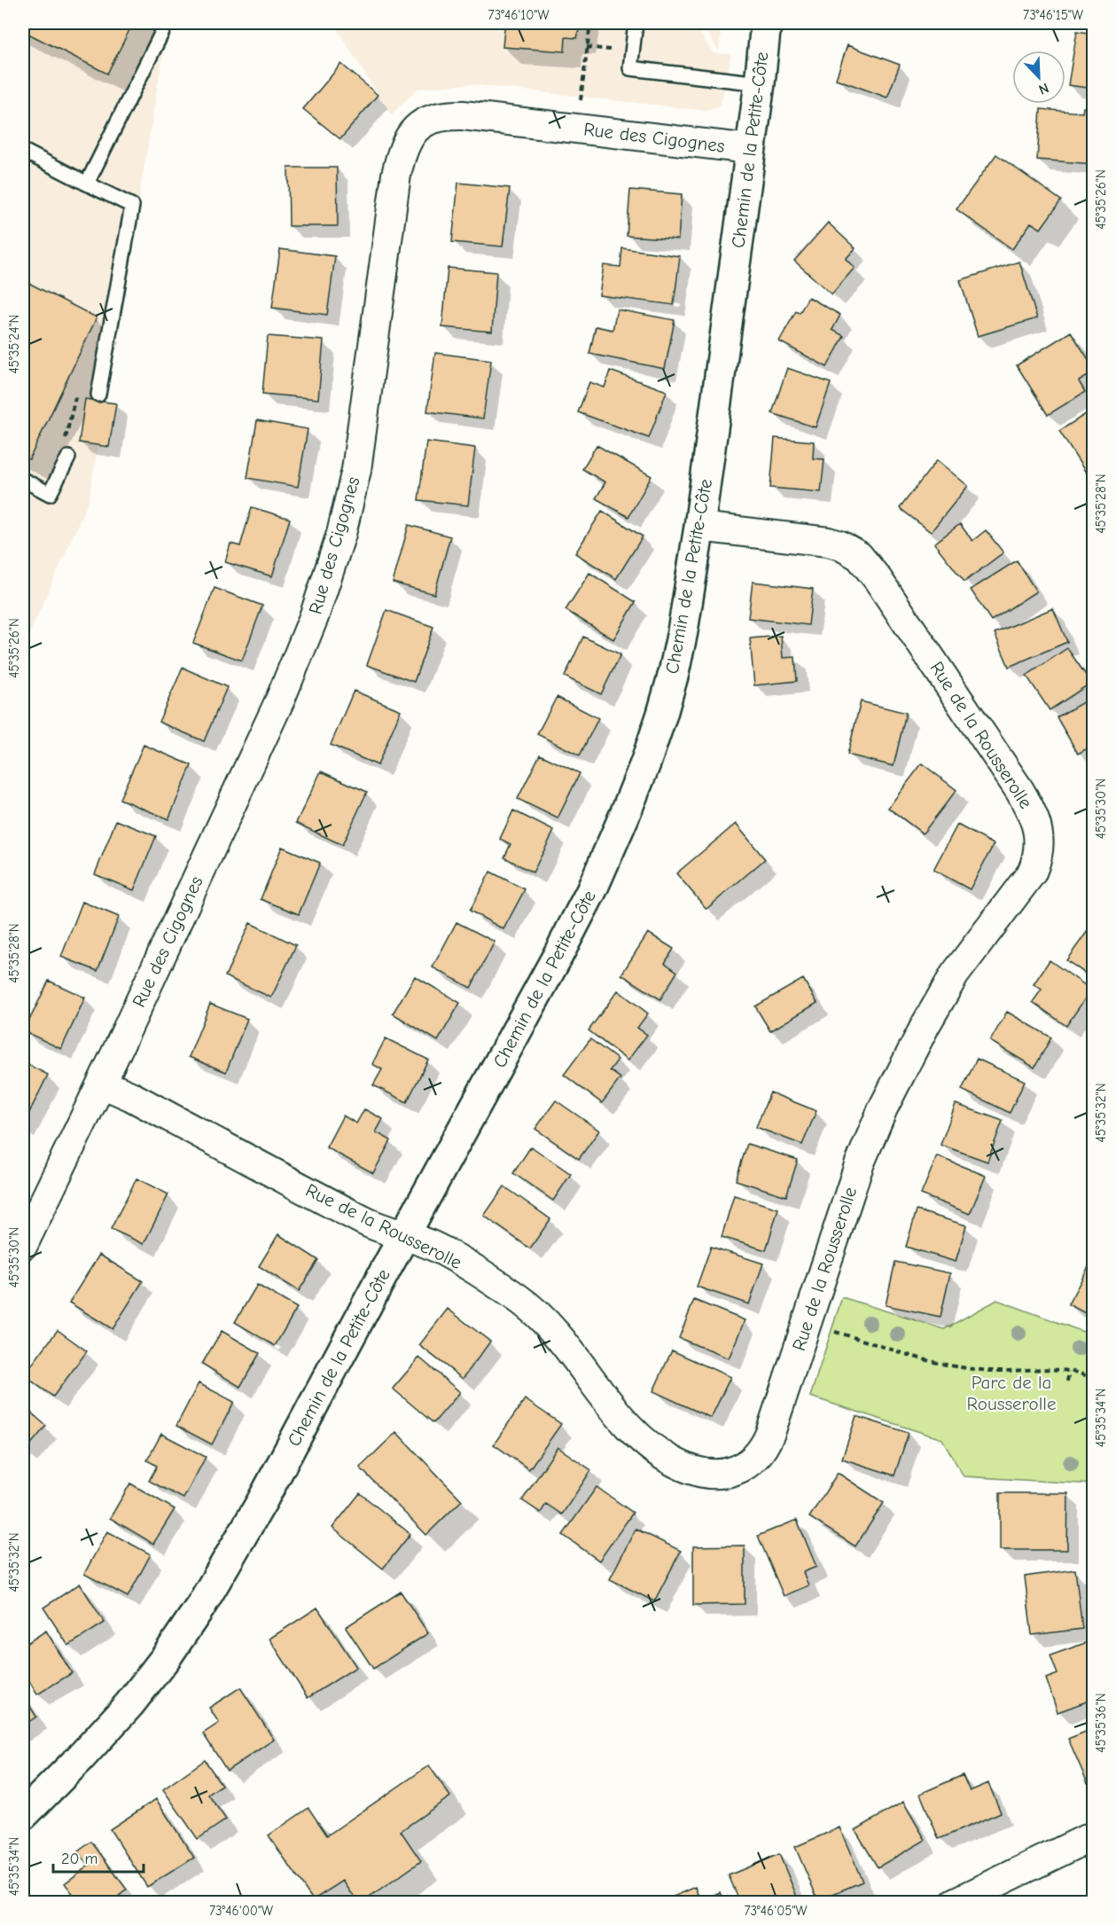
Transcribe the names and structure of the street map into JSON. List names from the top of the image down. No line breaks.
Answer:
{"streets":{"street":["Rue des Cigognes","Chemin de la Petite-Côte","Rue de la Rousserolle"]},"crossings":[["Rue des Cigognes","Chemin de la Petite-Côte"],["Rue des Cigognes","Rue de la Rousserolle"],["Chemin de la Petite-Côte","Rue de la Rousserolle"]],"parks":["Parc de la Rousserolle"],"scale_bar":"20 m","north":"bottom right","coordinates":["73°46'10\"W","73°46'15\"W","45°35'26\"N","45°35'24\"N","45°35'28\"N","45°35'30\"N","45°35'32\"N","45°35'34\"N","45°35'36\"N","73°46'00\"W","73°46'05\"W"]}
